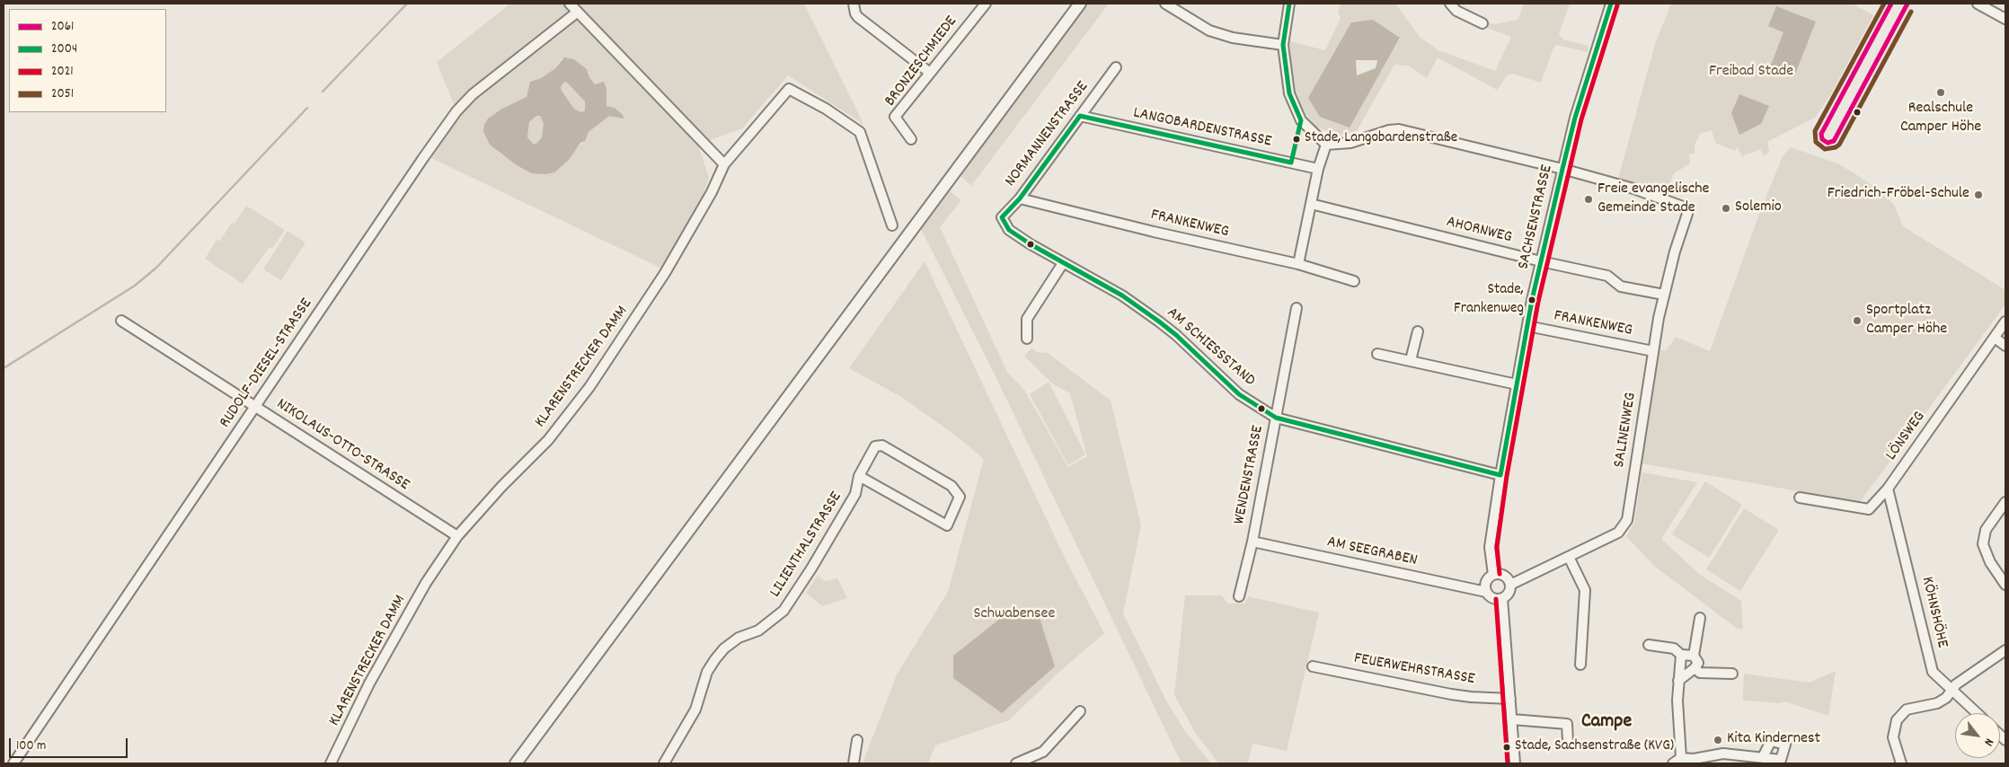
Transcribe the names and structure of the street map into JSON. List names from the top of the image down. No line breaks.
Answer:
{"streets":{"street":["BRONZESCHMIEDE","LANGOBARDENSTRASSE","NORMANNENSTRASSE","SACHSENSTRASSE","FRANKENWEG","AHORNWEG","AM SCHIESSSTAND","RUDOLF-DIESEL-STRASSE","KLARENSTRECKER DAMM","SALINENWEG","LÖNSWEG","NIKOLAUS-OTTO-STRASSE","WENDENSTRASSE","LILIENTHALSTRASSE","AM SEEGRABEN","KÖHNSHÖHE","FEUERWEHRSTRASSE"]},"crossings":[["LANGOBARDENSTRASSE","NORMANNENSTRASSE"],["NORMANNENSTRASSE","FRANKENWEG"],["NORMANNENSTRASSE","AM SCHIESSSTAND"],["SACHSENSTRASSE","FRANKENWEG"],["SACHSENSTRASSE","AHORNWEG"],["SACHSENSTRASSE","AM SCHIESSSTAND"],["SACHSENSTRASSE","SALINENWEG"],["SACHSENSTRASSE","AM SEEGRABEN"],["FRANKENWEG","SALINENWEG"],["AHORNWEG","SALINENWEG"],["AM SCHIESSSTAND","WENDENSTRASSE"],["RUDOLF-DIESEL-STRASSE","NIKOLAUS-OTTO-STRASSE"],["KLARENSTRECKER DAMM","NIKOLAUS-OTTO-STRASSE"],["SALINENWEG","AM SEEGRABEN"],["LÖNSWEG","KÖHNSHÖHE"],["WENDENSTRASSE","AM SEEGRABEN"]],"districts":["Campe"],"parks":["Freibad Stade","Schwabensee"],"places":["Realschule Camper Höhe","Stade, Langobardenstraße","Friedrich-Fröbel-Schule","Freie evangelische Gemeinde Stade","Solemio","Stade, Frankenweg","Sportplatz Camper Höhe","Kita Kindernest","Stade, Sachsenstraße (KVG)"],"lines":["transit line 2061","transit line 2004","transit line 2051","transit line 2021"],"legend":["2061","2004","2021","2051"],"scale_bar":"100 m","north":"bottom right"}
